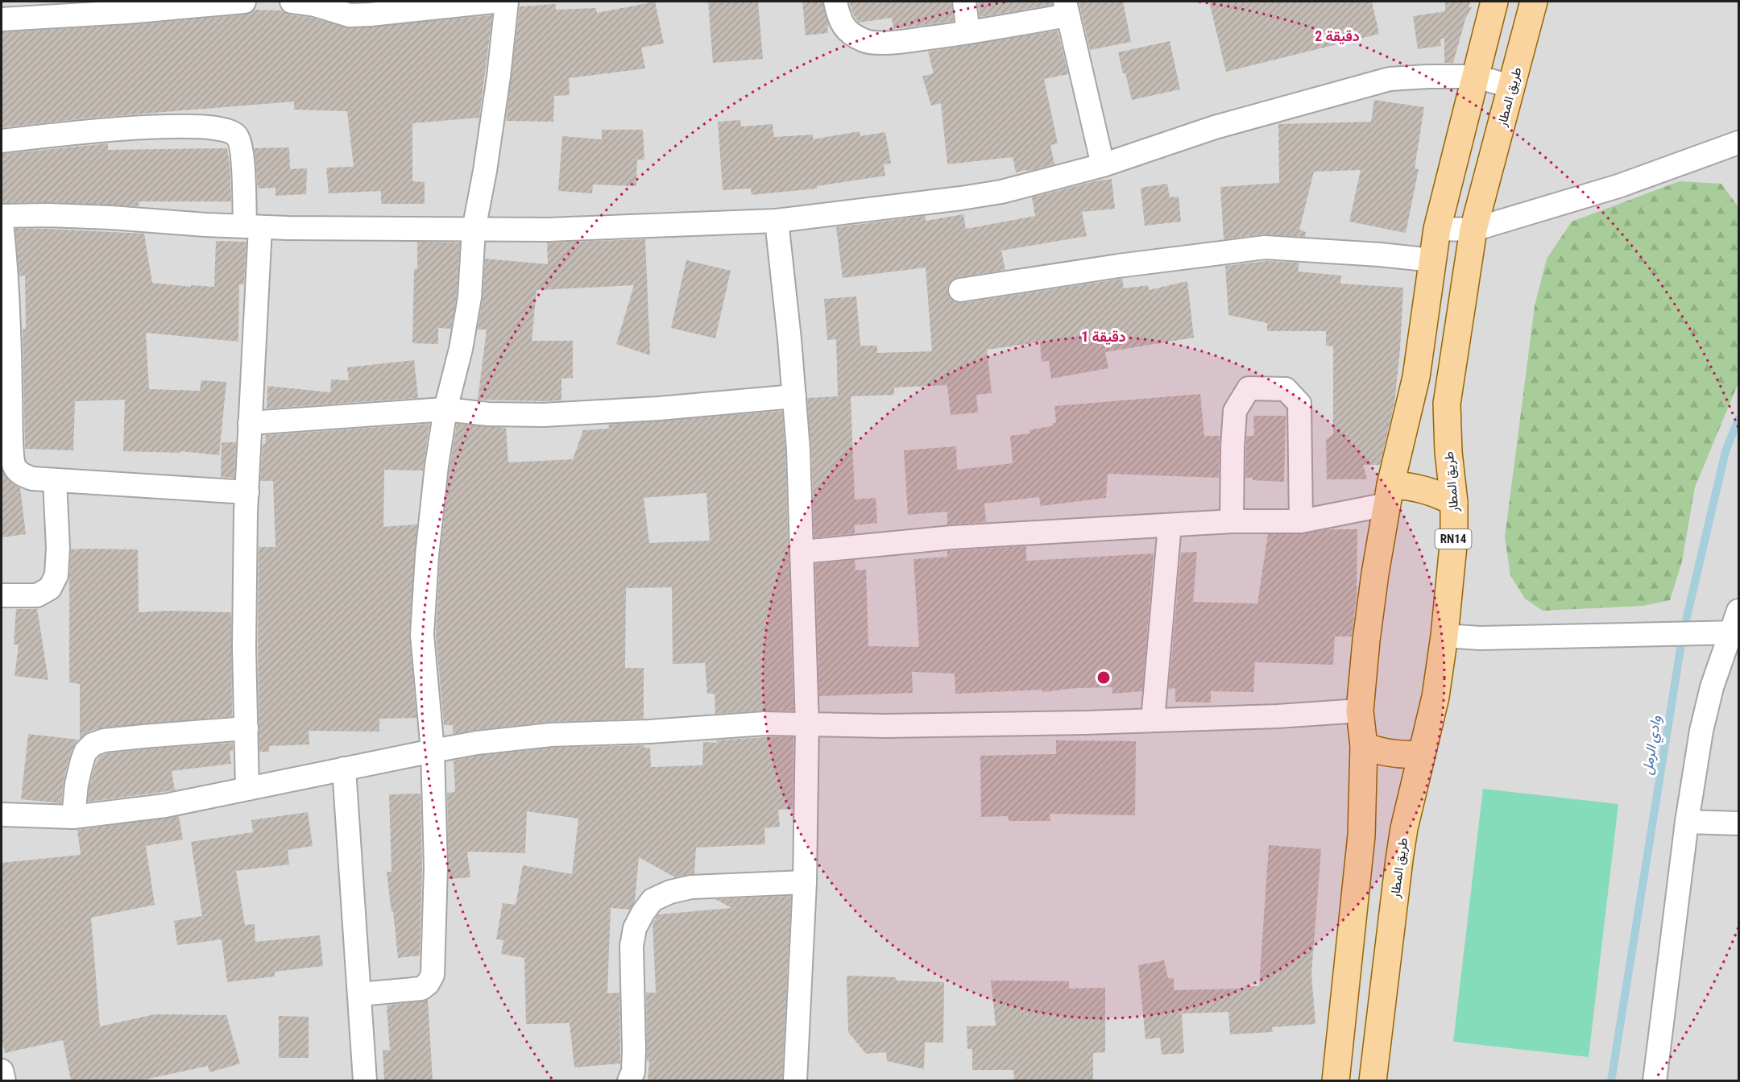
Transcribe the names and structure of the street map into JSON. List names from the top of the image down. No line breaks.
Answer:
{"streets":{"main road":["طريق المطار","RN14"]},"water":["وادي الرمل"],"rings":["2 دقيقة","1 دقيقة"]}
